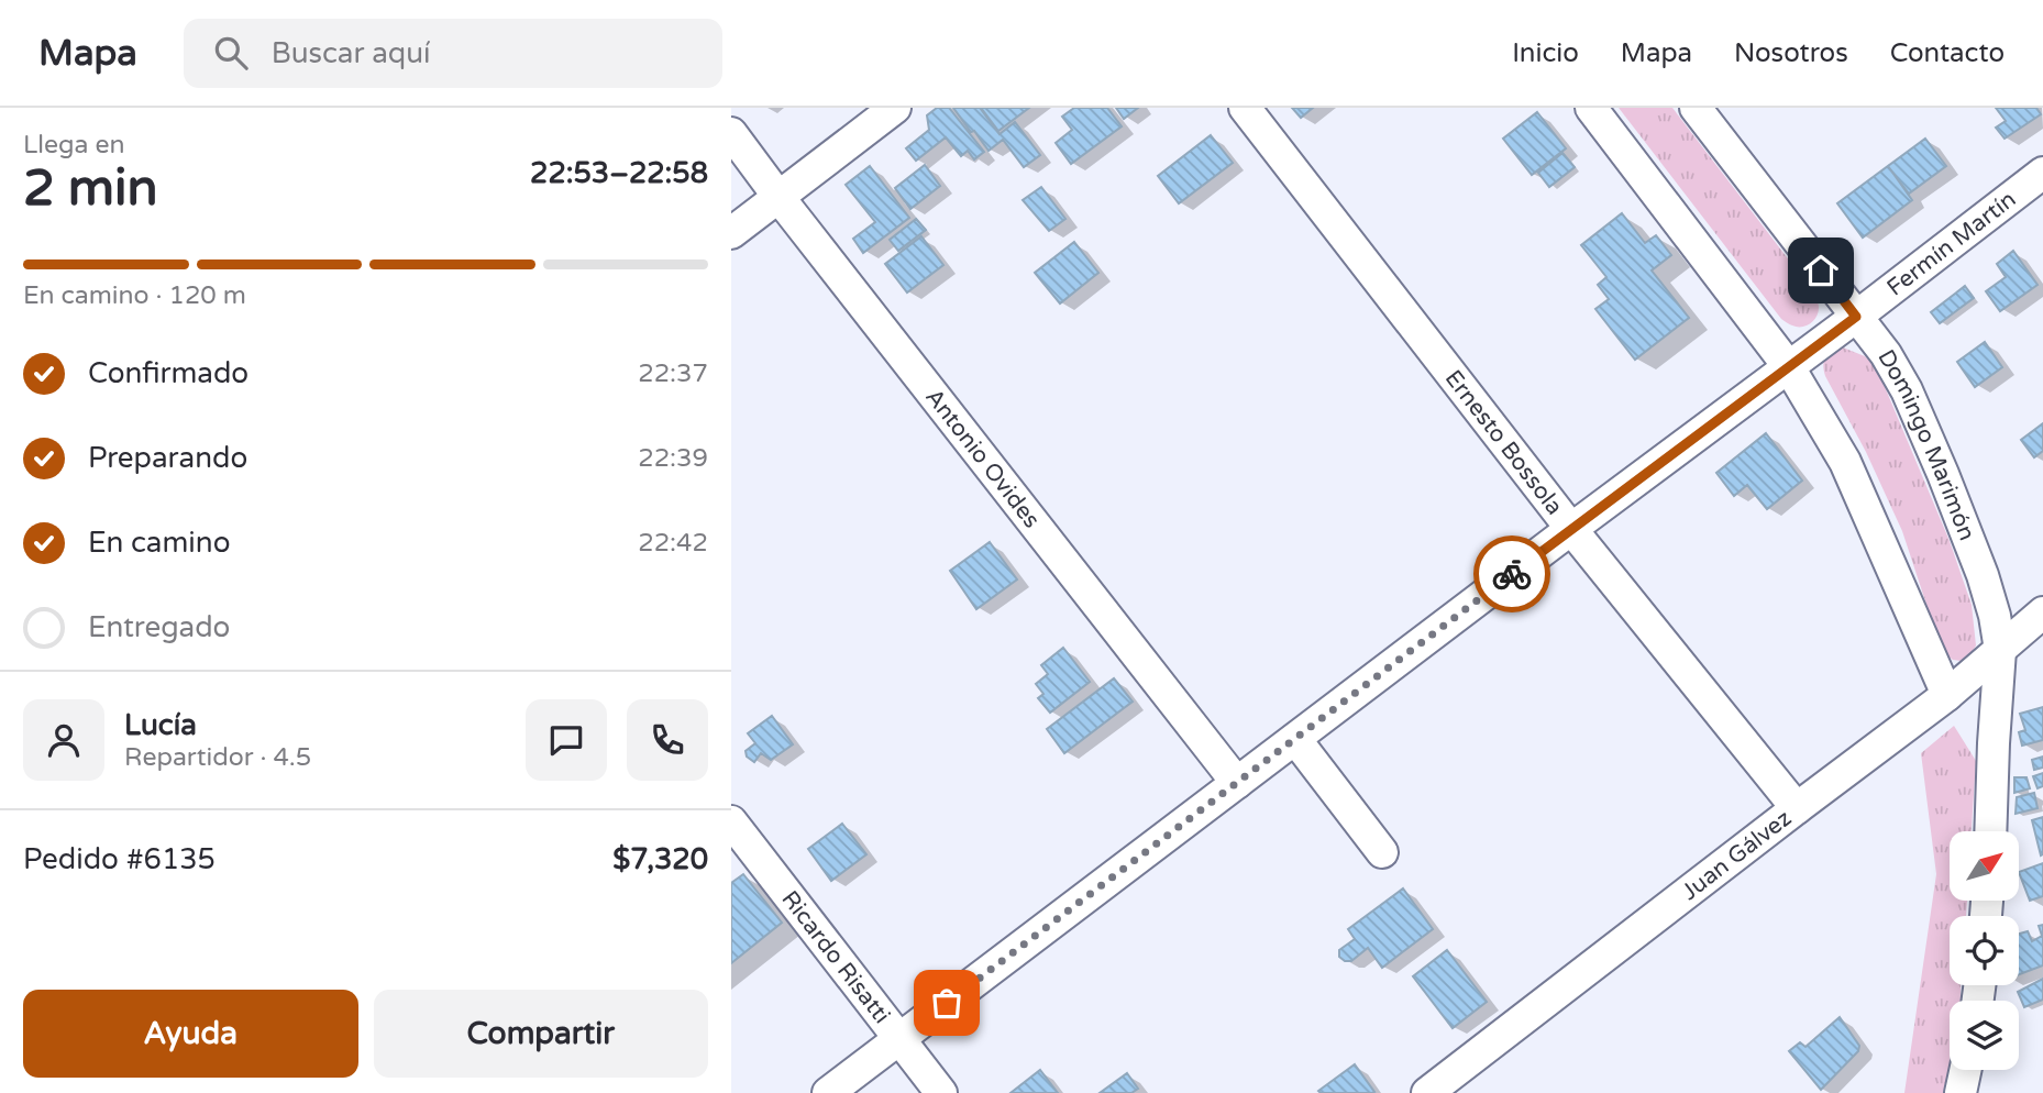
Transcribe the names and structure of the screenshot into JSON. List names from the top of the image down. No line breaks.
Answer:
{"streets":{"street":["Fermín Martín","Ernesto Bossola","Domingo Marimón","Antonio Ovides","Juan Gálvez","Ricardo Risatti"]},"crossings":[["Fermín Martín","Ernesto Bossola"],["Fermín Martín","Domingo Marimón"],["Fermín Martín","Antonio Ovides"],["Fermín Martín","Ricardo Risatti"],["Ernesto Bossola","Juan Gálvez"],["Domingo Marimón","Juan Gálvez"]],"north":"top right","page":{"header":"Mapa","search":"Buscar aquí","nav":["Inicio","Mapa","Nosotros","Contacto"],"heading":["2 min","Llega en","22:53–22:58"],"panel":["Lucía","Repartidor · 4.5","Pedido #6135","$7,320"],"bar":"En camino · 120 m","list":[["Confirmado","22:37"],["Preparando","22:39"],["En camino","22:42"],"Entregado"],"buttons":["Ayuda","Compartir"]}}
